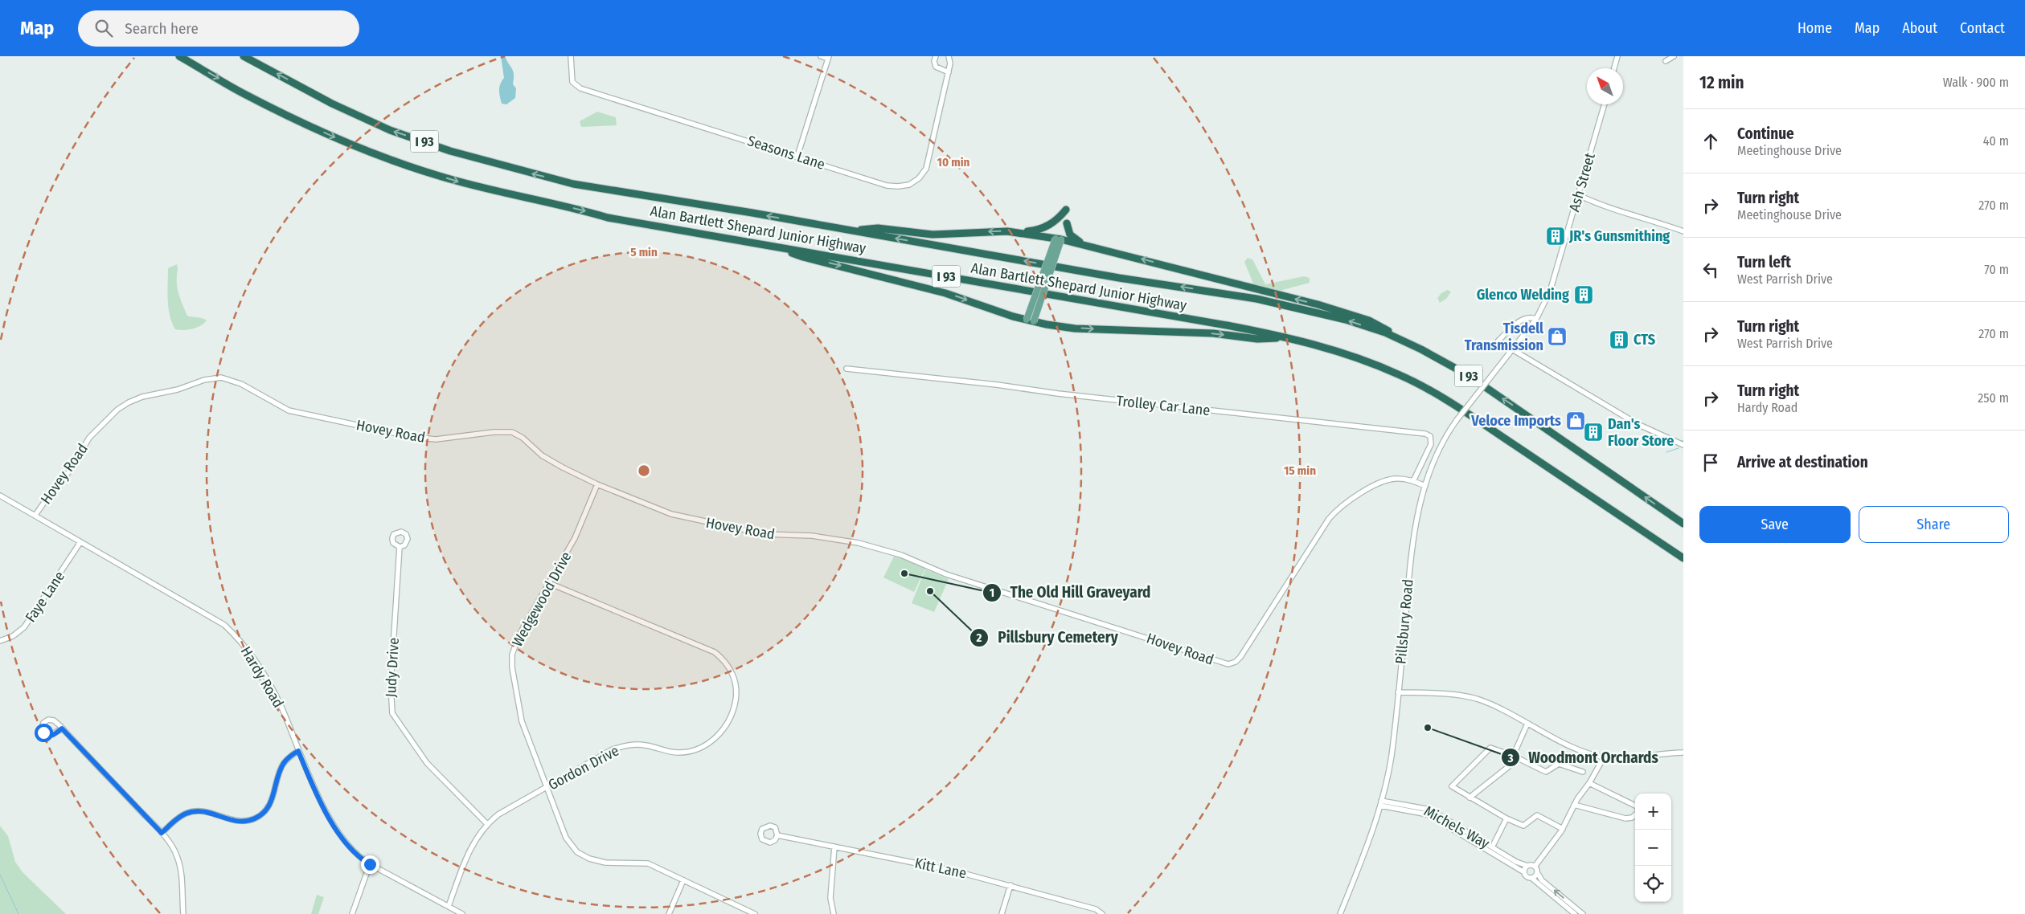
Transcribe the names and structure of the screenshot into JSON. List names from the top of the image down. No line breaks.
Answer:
{"streets":{"highway":["I 93","Alan Bartlett Shepard Junior Highway"],"street":["Seasons Lane","Ash Street","Trolley Car Lane","Hovey Road","Faye Lane","Wedgewood Drive","Pillsbury Road","Judy Drive","Hardy Road","Gordon Drive","Michels Way","Kitt Lane"]},"crossings":[["Ash Street","Pillsbury Road"],["Trolley Car Lane","Hovey Road"],["Hovey Road","Wedgewood Drive"],["Hovey Road","Pillsbury Road"],["Hovey Road","Hardy Road"],["Faye Lane","Hardy Road"],["Wedgewood Drive","Gordon Drive"],["Pillsbury Road","Michels Way"],["Judy Drive","Gordon Drive"],["Hardy Road","Gordon Drive"]],"places":{"building":["JR's Gunsmithing","Glenco Welding","CTS","Dan's Floor Store"],"shop":["Tisdell Transmission","Veloce Imports"],"other":["The Old Hill Graveyard","Pillsbury Cemetery","Woodmont Orchards"]},"north":"top left","page":{"header":"Map","search":"Search here","nav":["Home","Map","About","Contact"],"heading":["12 min","Walk · 900 m"],"list":[["Continue","Meetinghouse Drive","40 m"],["Turn right","Meetinghouse Drive","270 m"],["Turn left","West Parrish Drive","70 m"],["Turn right","West Parrish Drive","270 m"],["Turn right","Hardy Road","250 m"],"Arrive at destination"],"buttons":["Save","Share"],"map_buttons":["+","−"]},"rings":["10 min","5 min","15 min"]}
